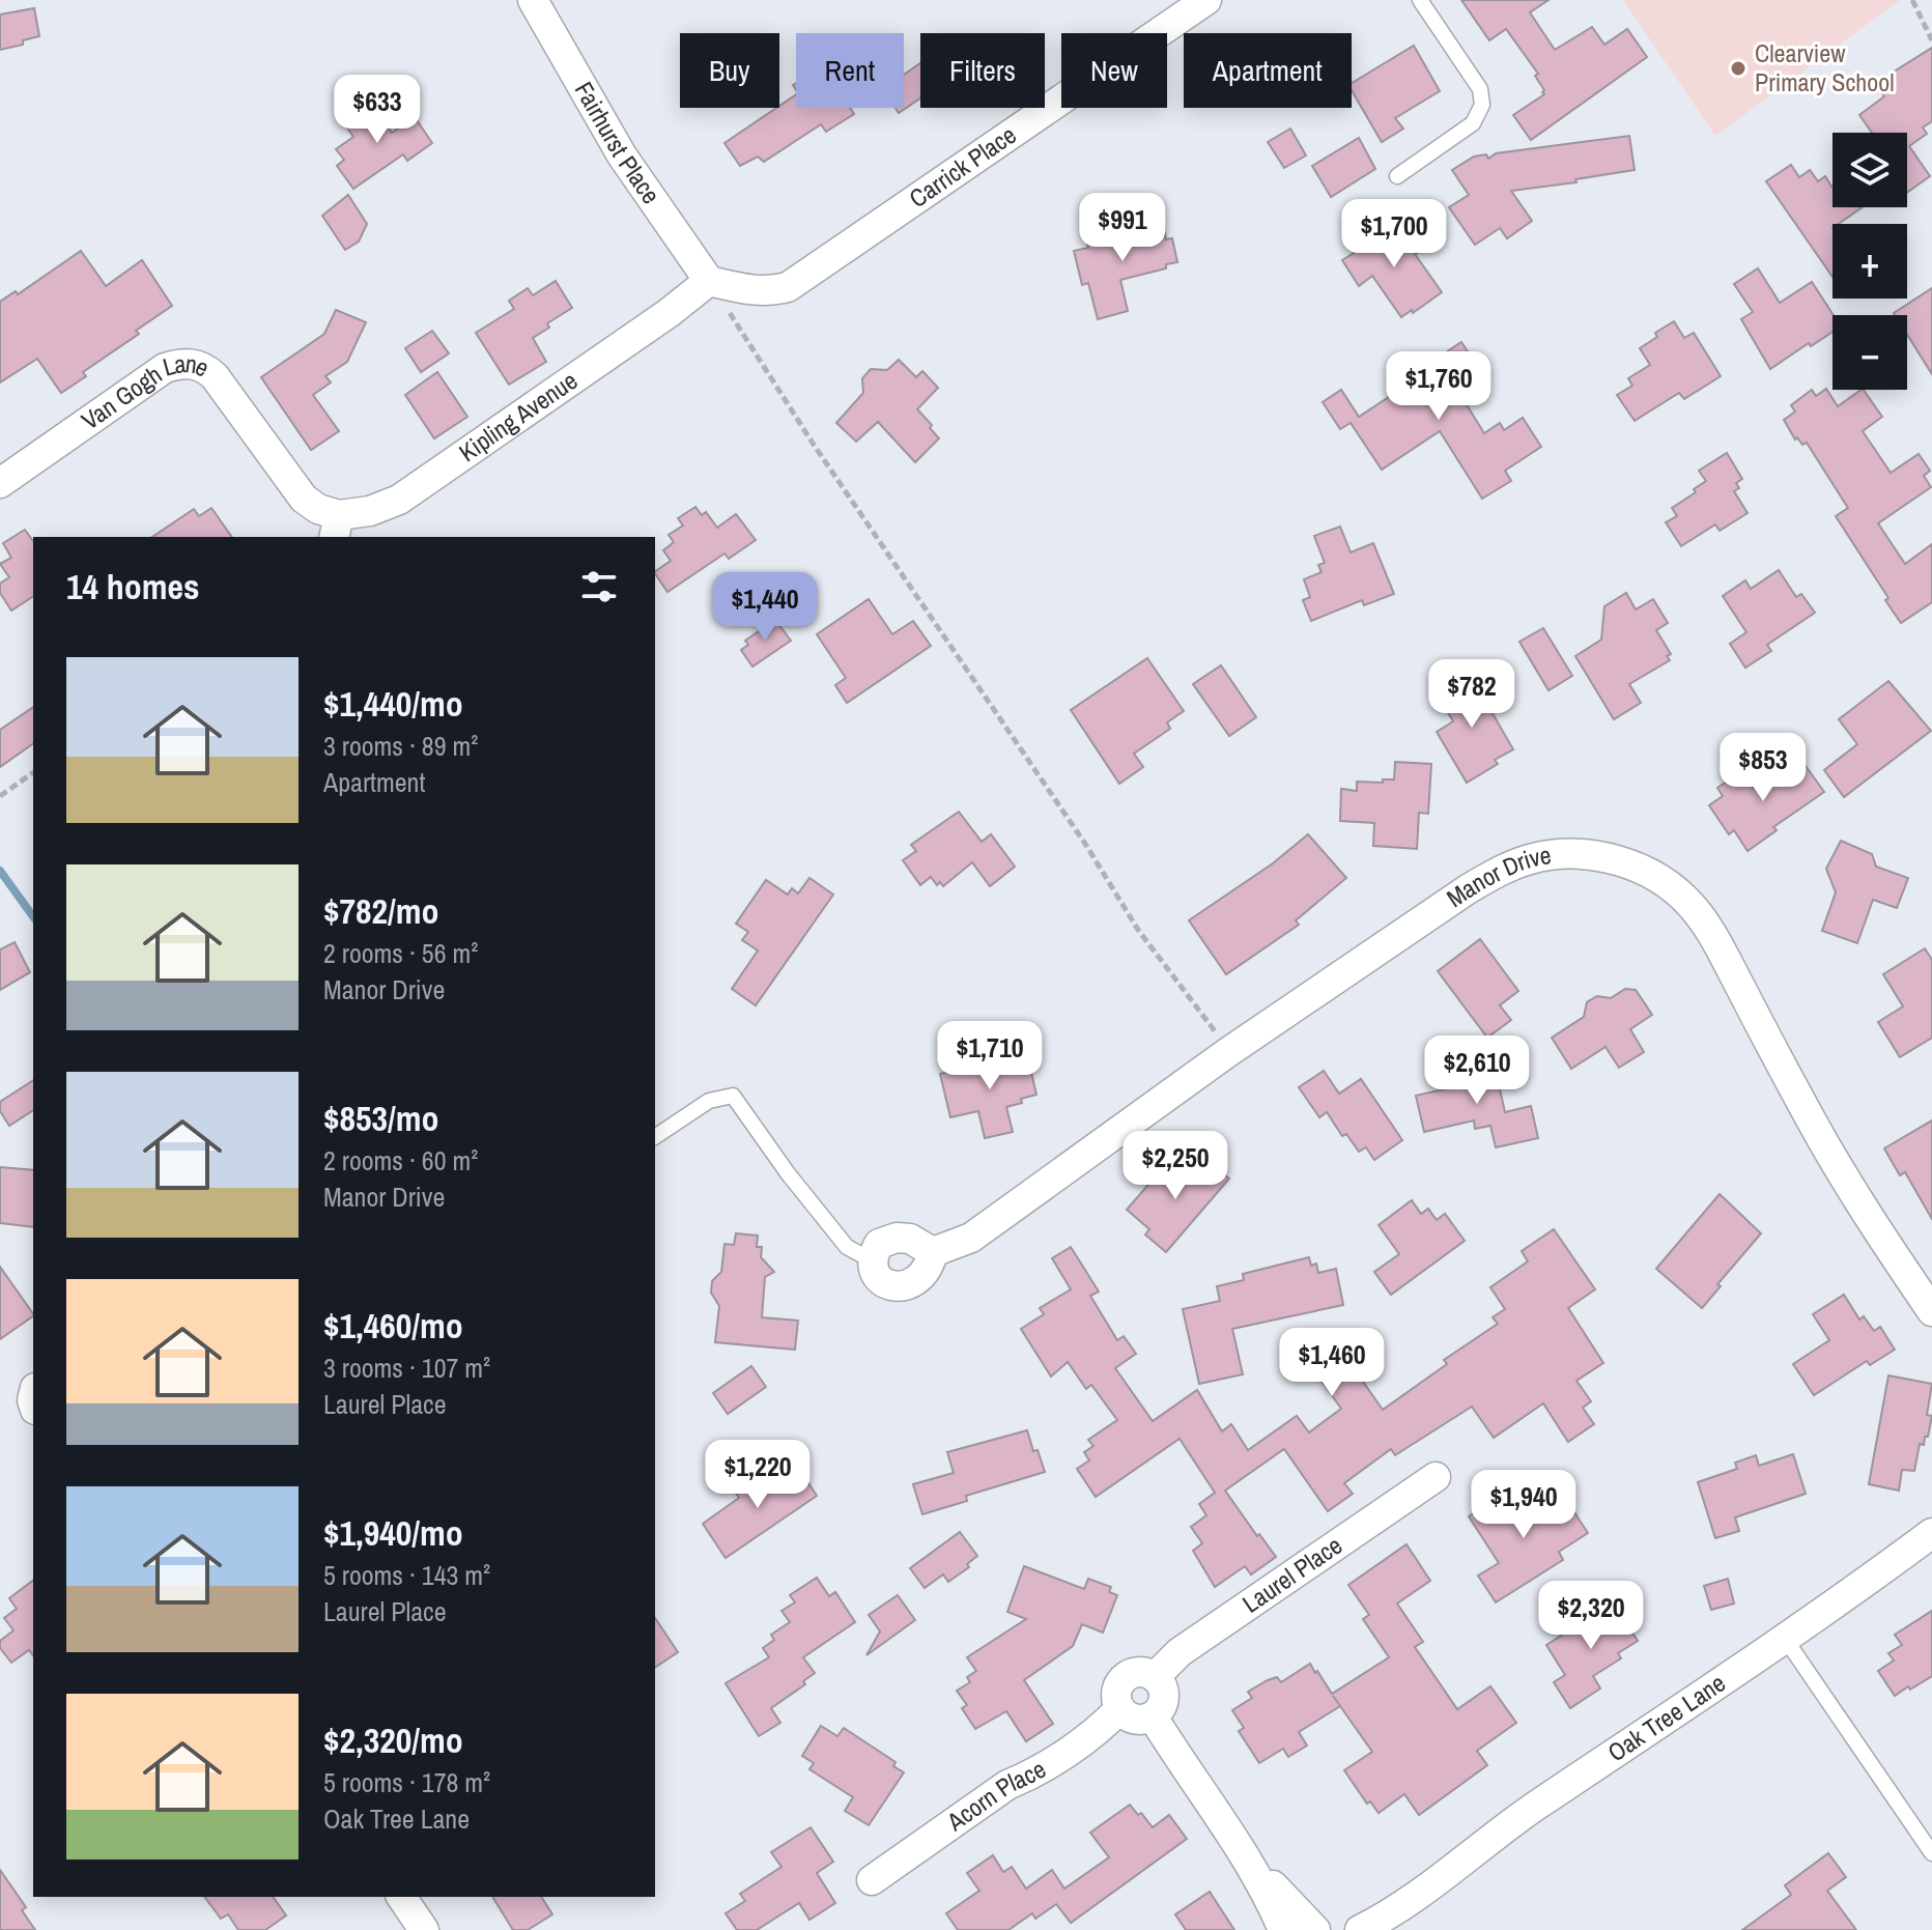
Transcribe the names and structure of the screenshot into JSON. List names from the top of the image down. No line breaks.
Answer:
{"streets":{"street":["Fairhurst Place","Carrick Place","Van Gogh Lane","Kipling Avenue","Manor Drive","Laurel Place","Oak Tree Lane","Acorn Place"]},"crossings":[["Fairhurst Place","Carrick Place"],["Fairhurst Place","Kipling Avenue"],["Carrick Place","Kipling Avenue"],["Van Gogh Lane","Kipling Avenue"],["Laurel Place","Acorn Place"]],"places":["Clearview Primary School"],"page":{"chip":["Buy","Rent","Filters","New","Apartment"],"price":["$633","$991","$1,700","$1,760","$1,440","$782","$853","$1,710","$2,610","$2,250","$1,460","$1,220","$1,940","$2,320"],"map_buttons":["+","−"],"heading":"14 homes","list":[{"name":"$1,440/mo","note":"3 rooms · 89 m² · Apartment"},{"name":"$782/mo","note":"2 rooms · 56 m² · Manor Drive"},{"name":"$853/mo","note":"2 rooms · 60 m² · Manor Drive"},{"name":"$1,460/mo","note":"3 rooms · 107 m² · Laurel Place"},{"name":"$1,940/mo","note":"5 rooms · 143 m² · Laurel Place"},{"name":"$2,320/mo","note":"5 rooms · 178 m² · Oak Tree Lane"}]}}
